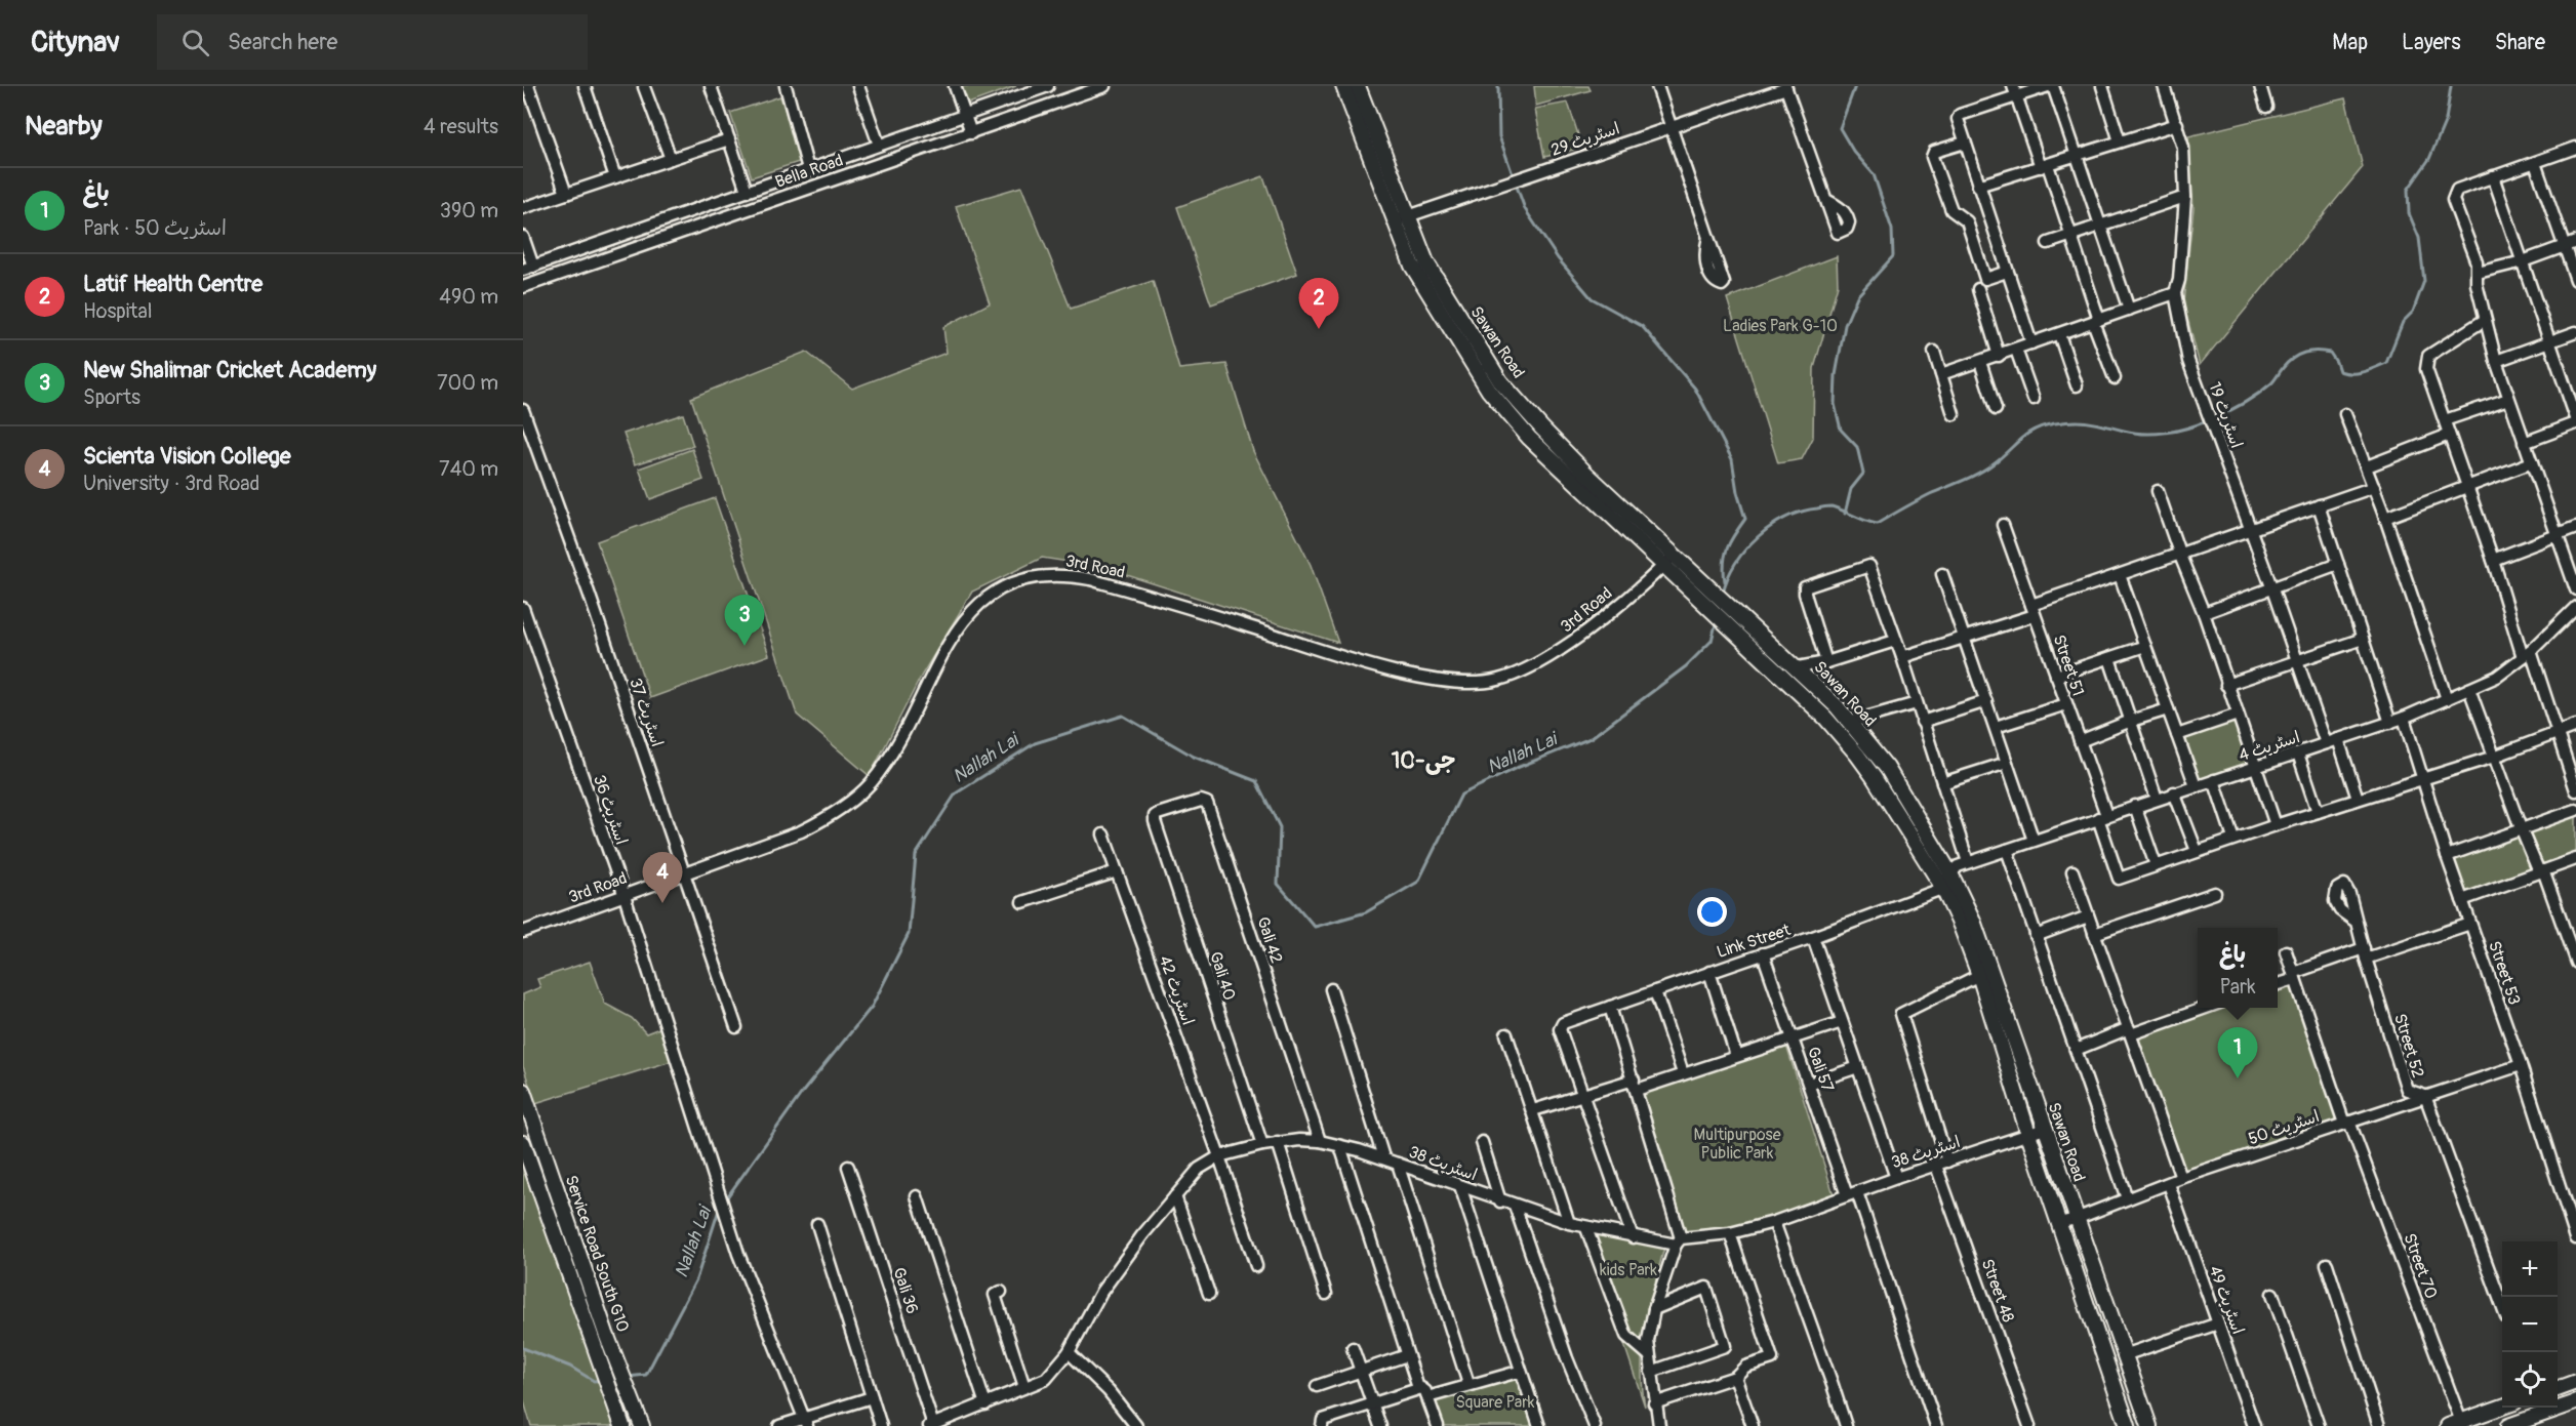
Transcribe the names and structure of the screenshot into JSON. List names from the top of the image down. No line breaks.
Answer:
{"streets":{"main road":["Sawan Road","Service Road South G10"],"street":["اسٹریٹ 29","Bella Road","اسٹریٹ 19","3rd Road","Street 51","اسٹریٹ 37","اسٹریٹ 4","اسٹریٹ 36","Gali 42","Link Street","Street 53","Gali 40","اسٹریٹ 42","Street 52","Gali 57","اسٹریٹ 50","اسٹریٹ 38","Street 70","Gali 36","Street 48","اسٹریٹ 49"]},"crossings":[["اسٹریٹ 29","Sawan Road"],["Sawan Road","3rd Road"],["Sawan Road","اسٹریٹ 4"],["Sawan Road","Link Street"],["Sawan Road","اسٹریٹ 50"],["Sawan Road","اسٹریٹ 38"],["Sawan Road","Street 48"],["اسٹریٹ 19","اسٹریٹ 4"],["3rd Road","اسٹریٹ 37"],["3rd Road","اسٹریٹ 36"],["Street 51","اسٹریٹ 4"],["اسٹریٹ 4","Link Street"],["اسٹریٹ 4","Street 53"],["Gali 42","Gali 40"],["Gali 42","اسٹریٹ 38"],["Link Street","Gali 57"],["Street 53","اسٹریٹ 50"],["Gali 40","اسٹریٹ 38"],["اسٹریٹ 42","اسٹریٹ 38"],["Street 52","اسٹریٹ 50"],["Gali 57","اسٹریٹ 38"],["اسٹریٹ 50","Street 70"],["اسٹریٹ 50","اسٹریٹ 49"],["اسٹریٹ 38","Gali 36"],["اسٹریٹ 38","Street 48"]],"districts":["جی-10"],"water":["Nallah Lai"],"parks":["Ladies Park G-10","Multipurpose Public Park","kids Park","Square Park"],"page":{"header":"Citynav","search":"Search here","nav":["Map","Layers","Share"],"heading":["Nearby","4 results"],"list":[{"mark":"1","name":"باغ","note":"Park · اسٹریٹ 50","value":"390 m"},{"mark":"2","name":"Latif Health Centre","note":"Hospital","value":"490 m"},{"mark":"3","name":"New Shalimar Cricket Academy","note":"Sports","value":"700 m"},{"mark":"4","name":"Scienta Vision College","note":"University · 3rd Road","value":"740 m"}],"pins":["2","3","4","1"],"popup":["باغ","Park"],"map_buttons":["+","−"]}}
